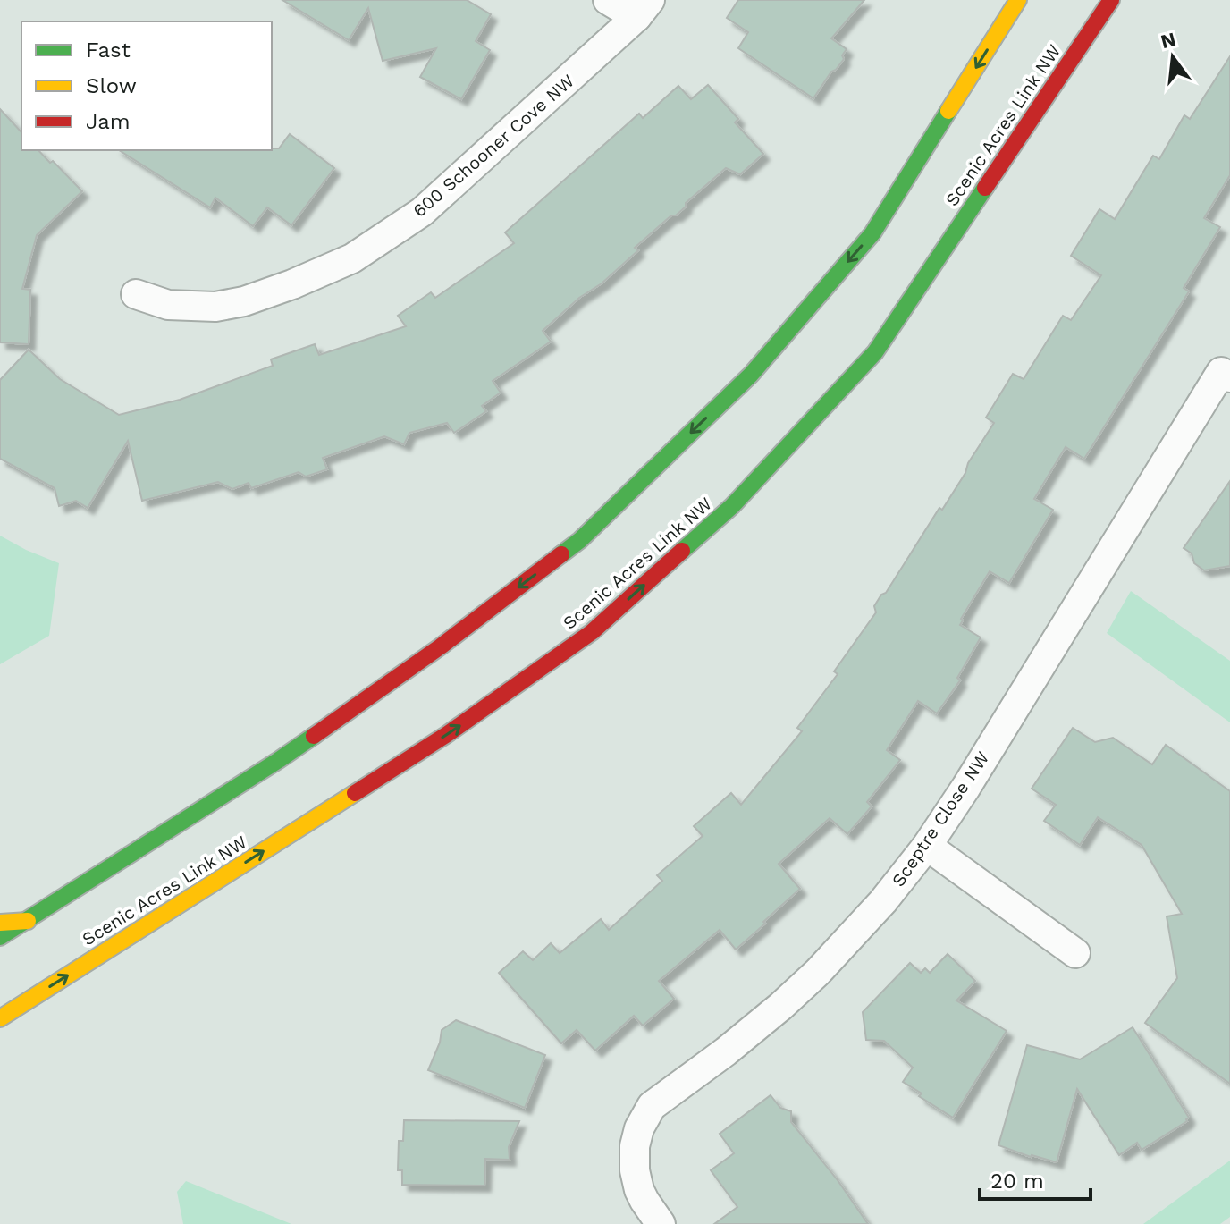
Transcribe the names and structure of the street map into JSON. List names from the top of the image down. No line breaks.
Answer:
{"streets":{"main road":["Scenic Acres Link NW"],"street":["600 Schooner Cove NW","Sceptre Close NW"]},"legend":["Fast","Slow","Jam"],"scale_bar":"20 m","north":"top"}
